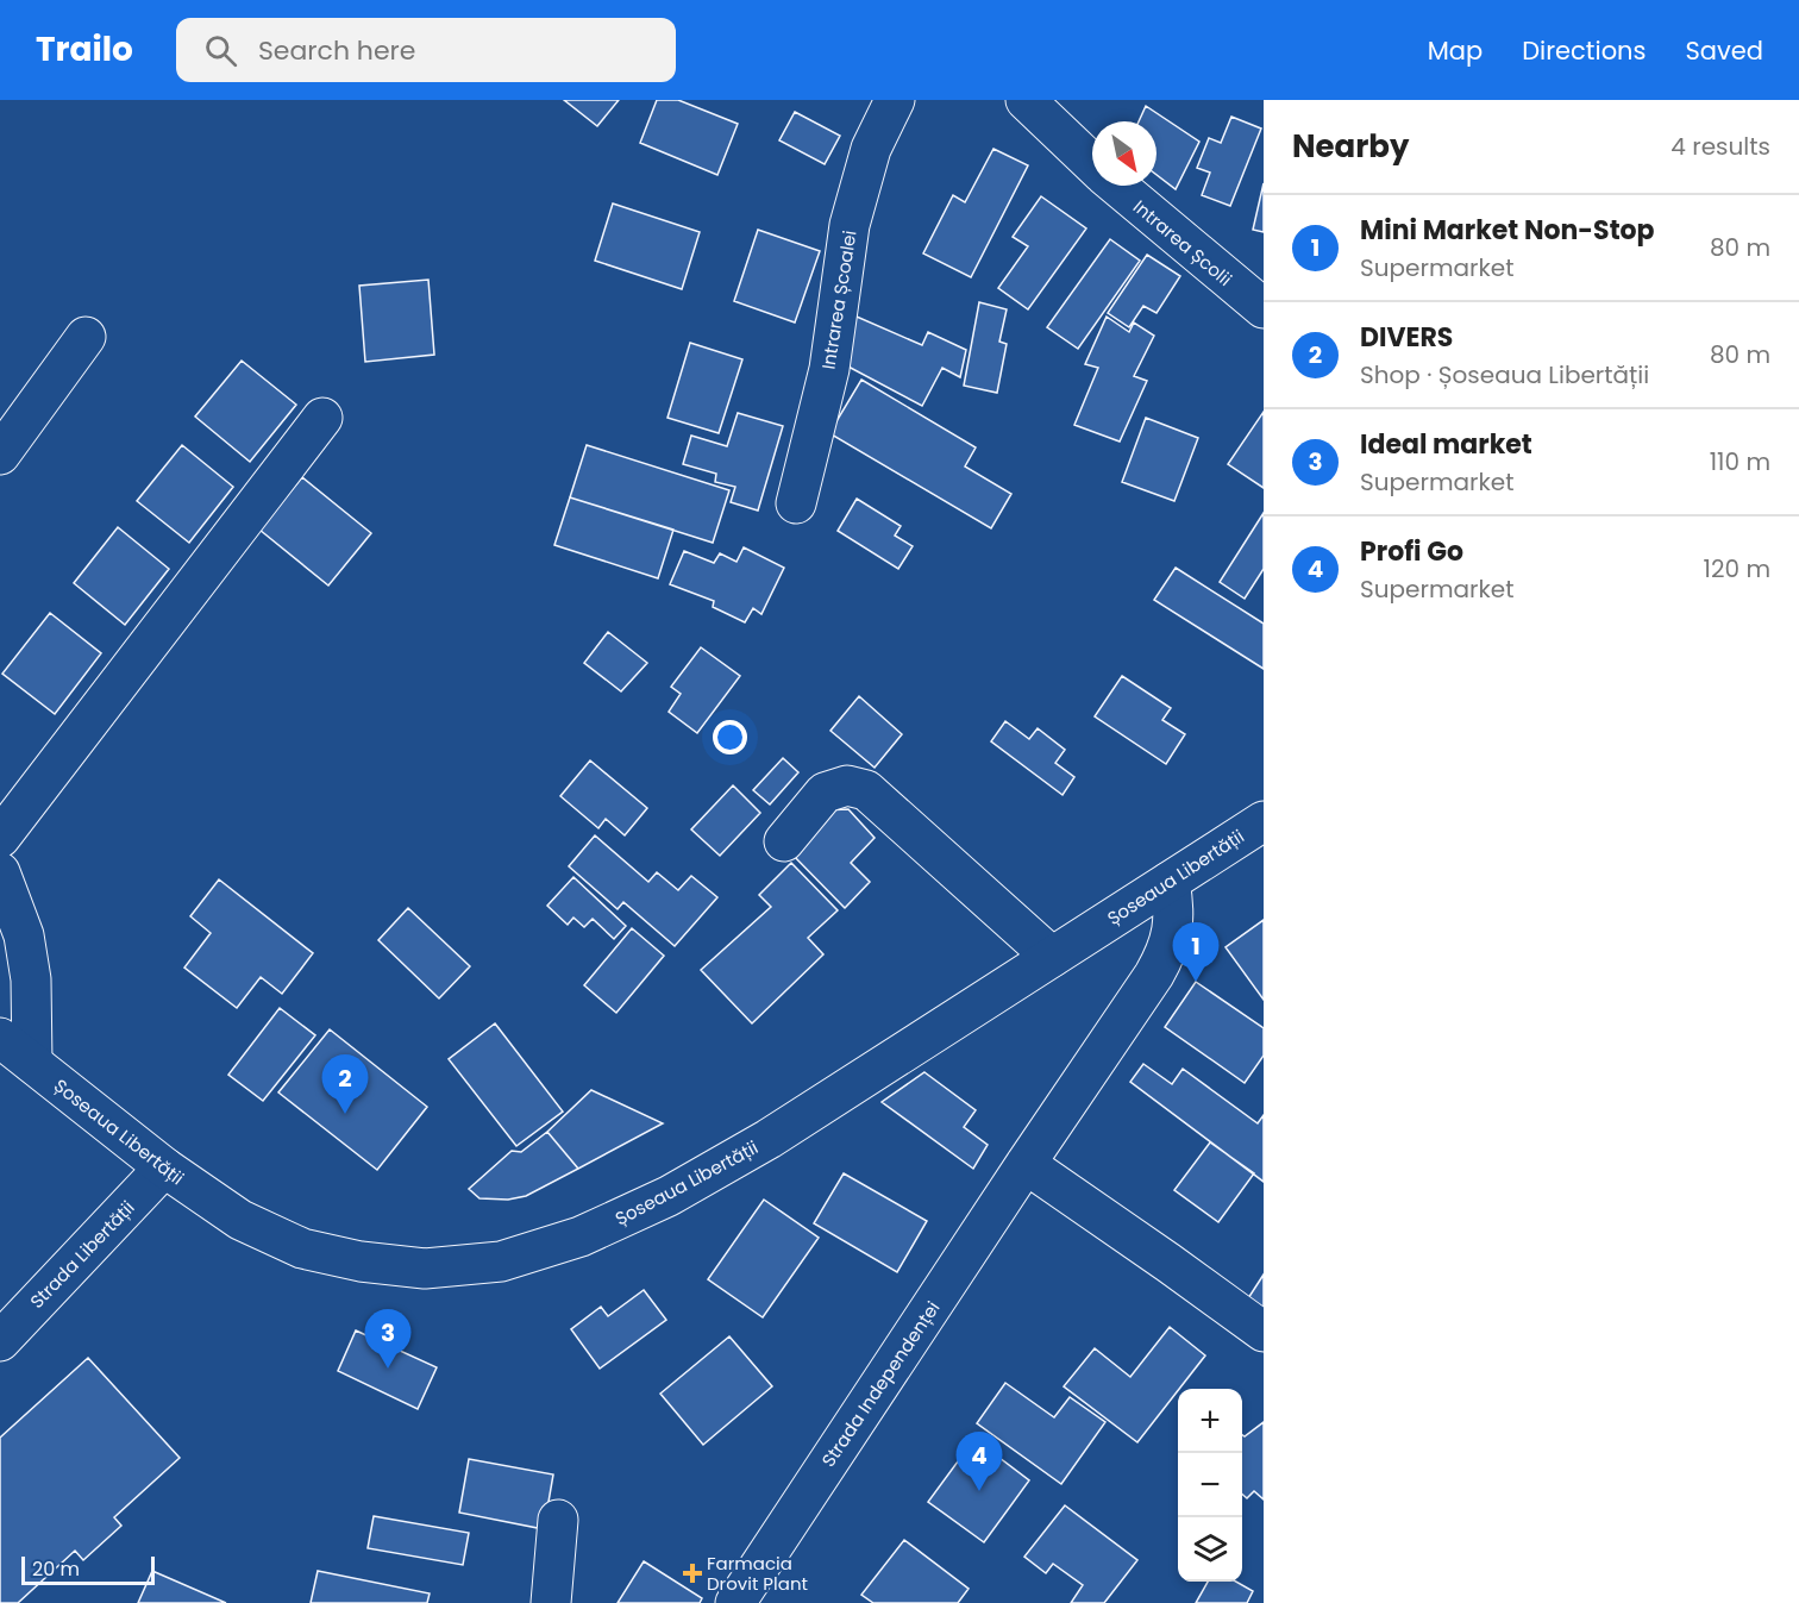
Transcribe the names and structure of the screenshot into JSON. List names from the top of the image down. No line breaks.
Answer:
{"streets":{"street":["Intrarea Școlii","Intrarea Școalei","Șoseaua Libertății","Strada Libertății","Strada Independenței"]},"crossings":[["Șoseaua Libertății","Strada Libertății"],["Șoseaua Libertății","Strada Independenței"]],"places":{"health":["Farmacia Drovit Plant"]},"scale_bar":"20 m","north":"bottom right","page":{"header":"Trailo","search":"Search here","nav":["Map","Directions","Saved"],"heading":["Nearby","4 results"],"list":[{"mark":"1","name":"Mini Market Non-Stop","note":"Supermarket","value":"80 m"},{"mark":"2","name":"DIVERS","note":"Shop · Șoseaua Libertății","value":"80 m"},{"mark":"3","name":"Ideal market","note":"Supermarket","value":"110 m"},{"mark":"4","name":"Profi Go","note":"Supermarket","value":"120 m"}],"pins":["1","2","3","4"],"map_buttons":["+","−"],"scale":"20 m"}}
